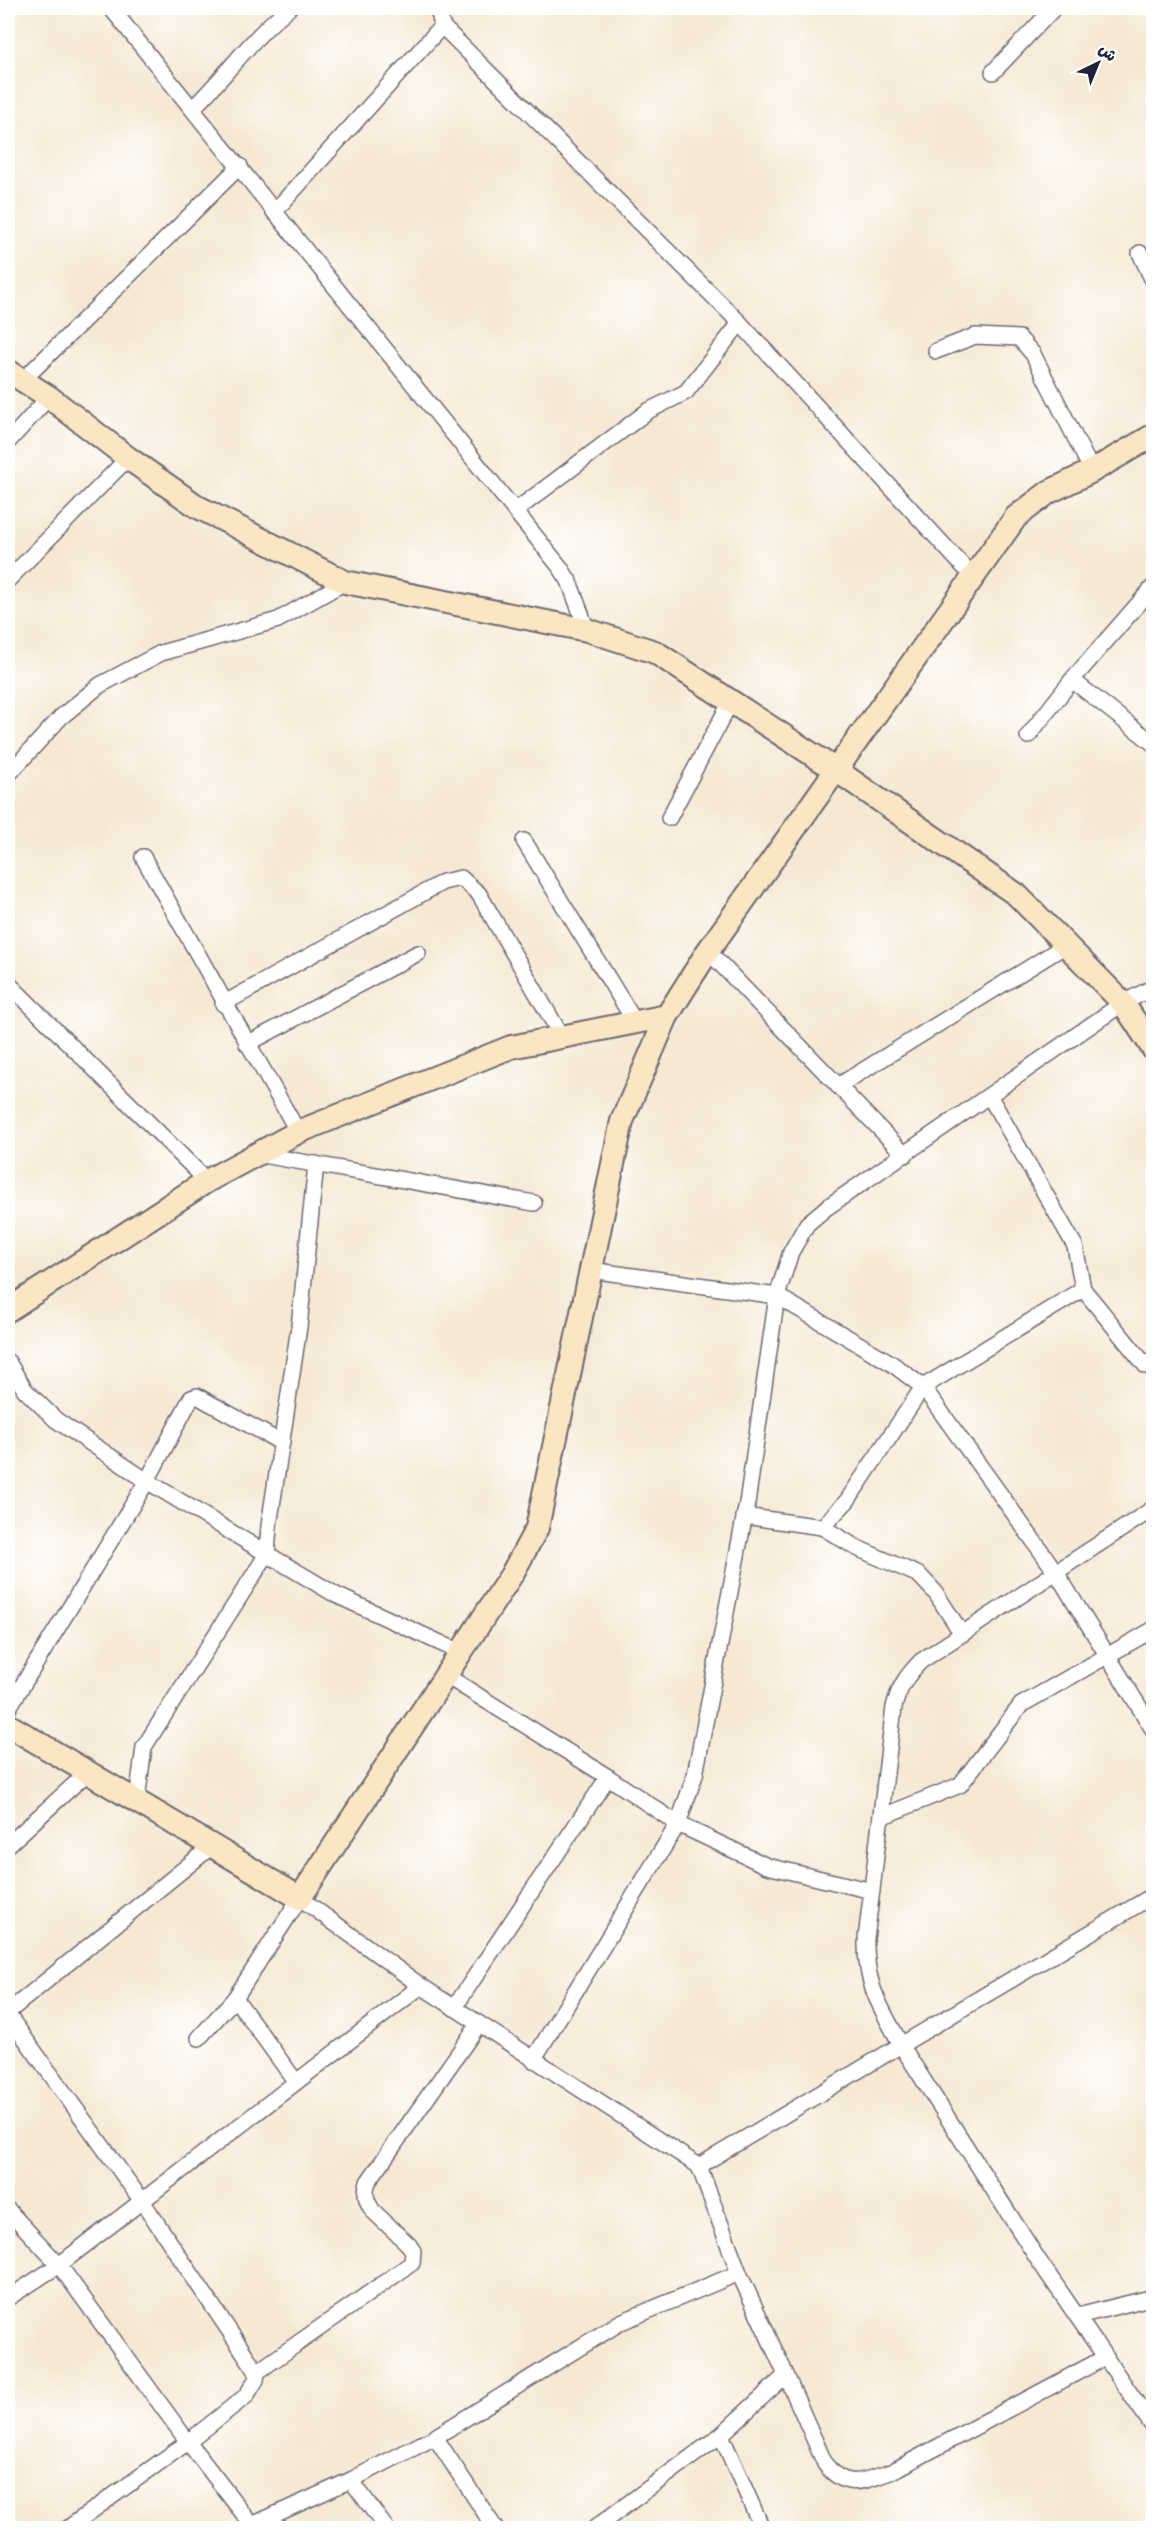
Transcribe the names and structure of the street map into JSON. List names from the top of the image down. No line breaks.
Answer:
{"north":"top right"}
